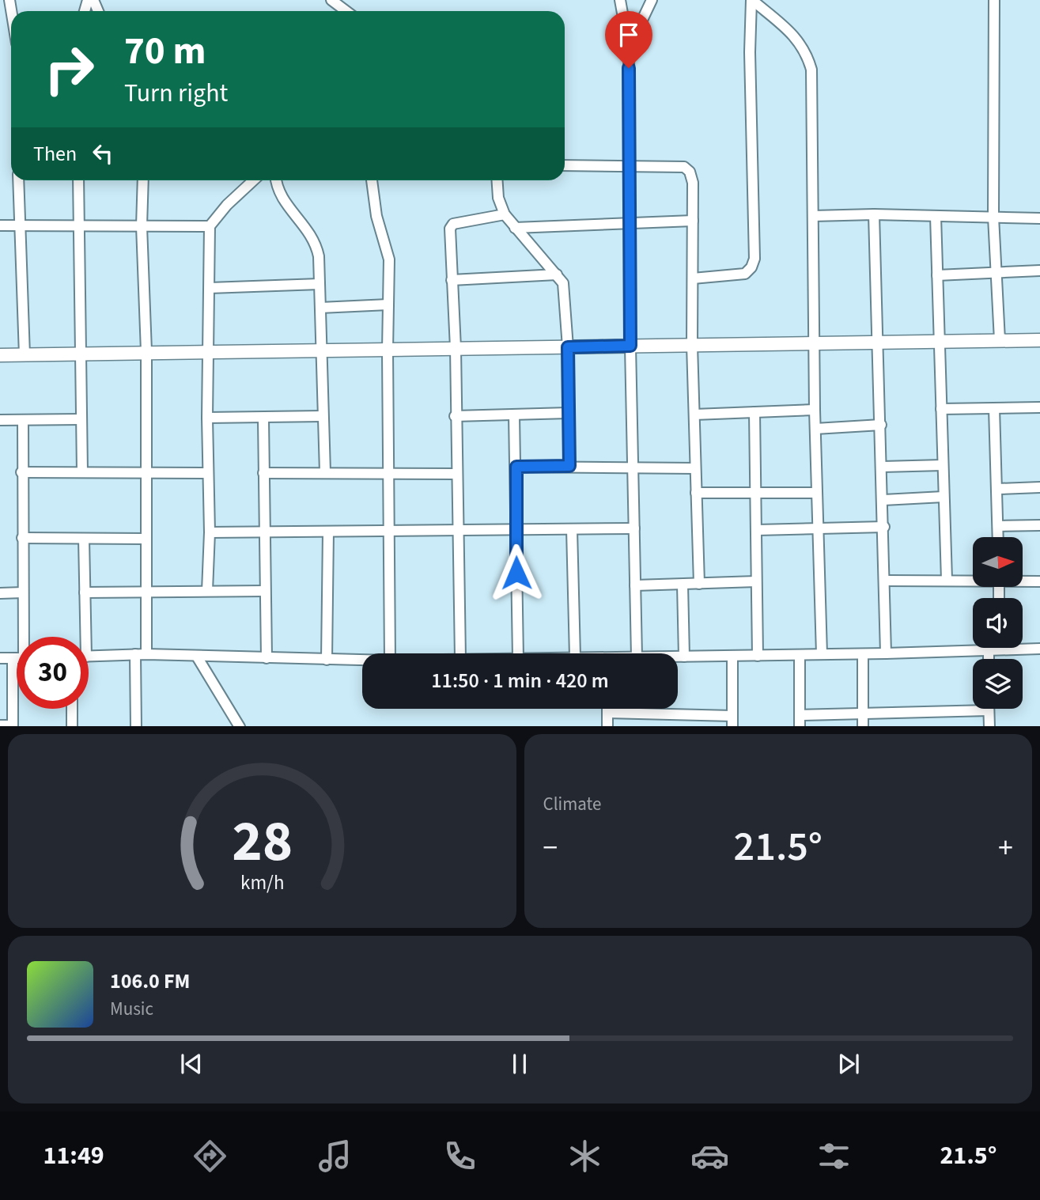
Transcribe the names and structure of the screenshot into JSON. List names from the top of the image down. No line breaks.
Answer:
{"north":"right","page":{"turn":["70 m","Turn right"],"then":"Then","limit":"30","trip":"11:50 · 1 min · 420 m","tile":"Climate","heat":["−","21.5°","+"],"song":["106.0 FM","Music"],"tabs":["11:49","21.5°"],"gauge":["28","km/h"]}}
